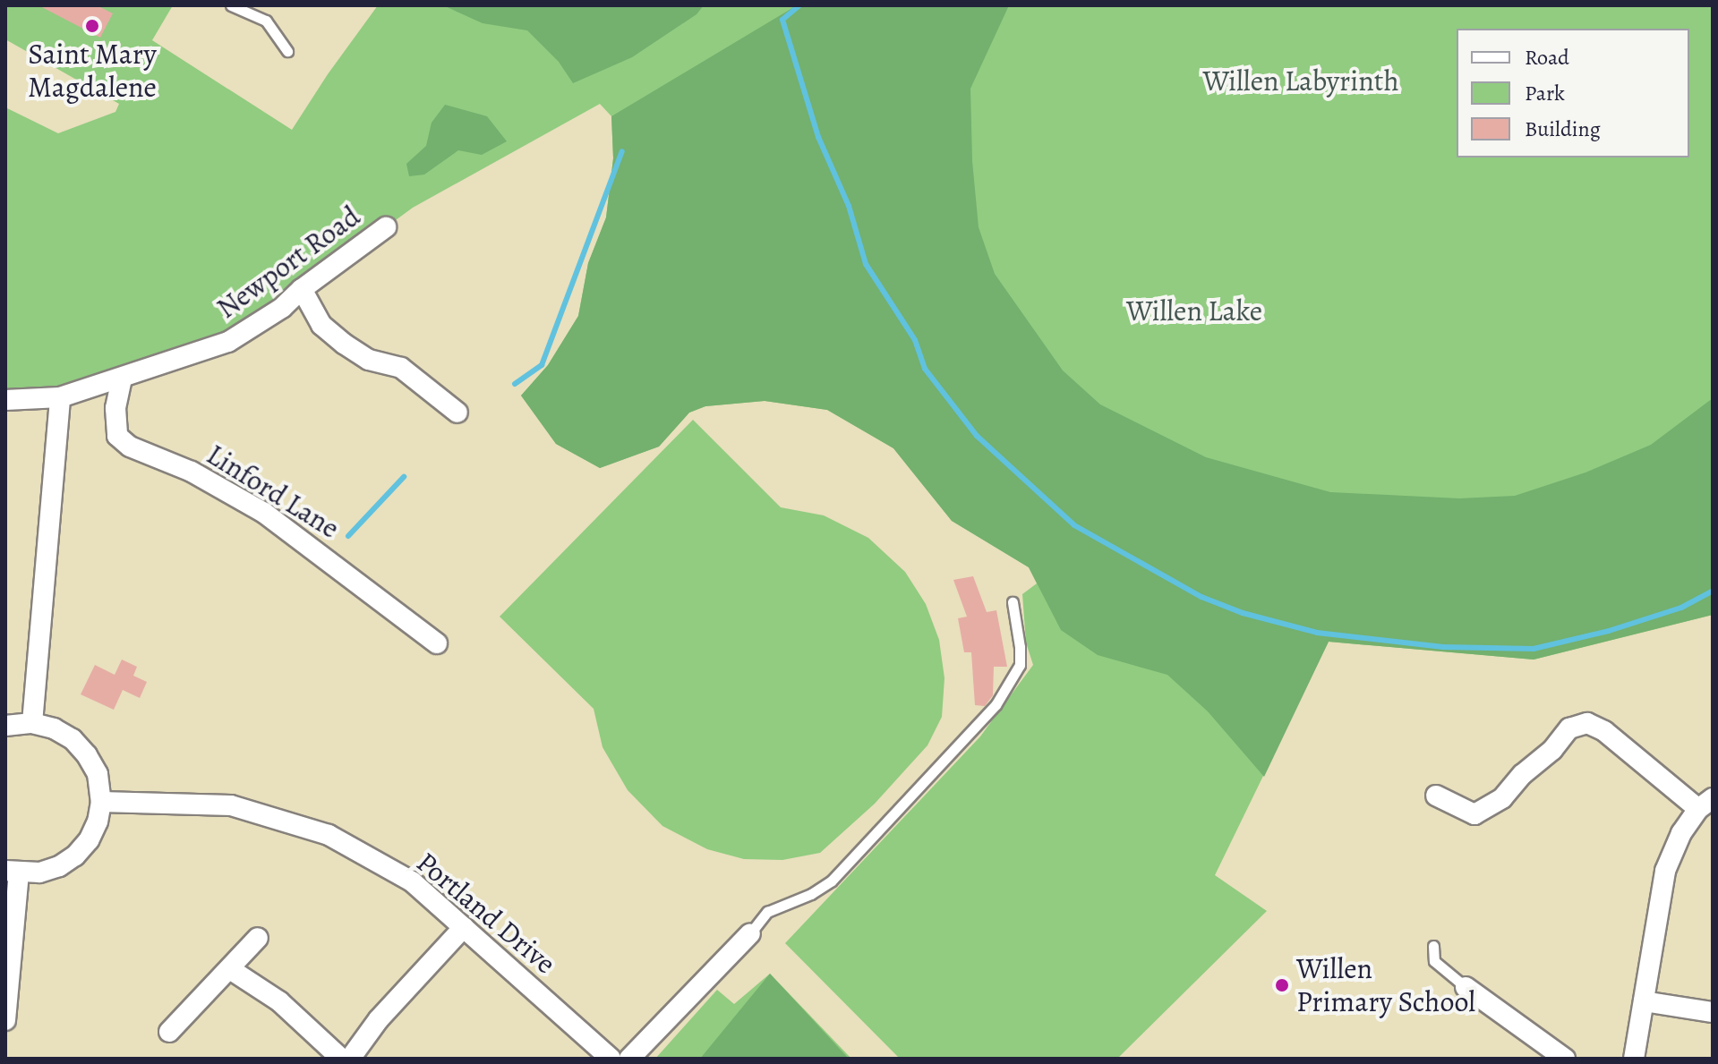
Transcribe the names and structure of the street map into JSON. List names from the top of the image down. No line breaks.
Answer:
{"streets":{"street":["Newport Road","Linford Lane","Portland Drive"]},"crossings":[["Newport Road","Linford Lane"]],"parks":["Willen Labyrinth","Willen Lake"],"places":["Saint Mary Magdalene","Willen Primary School"],"legend":["Road","Park","Building"]}
